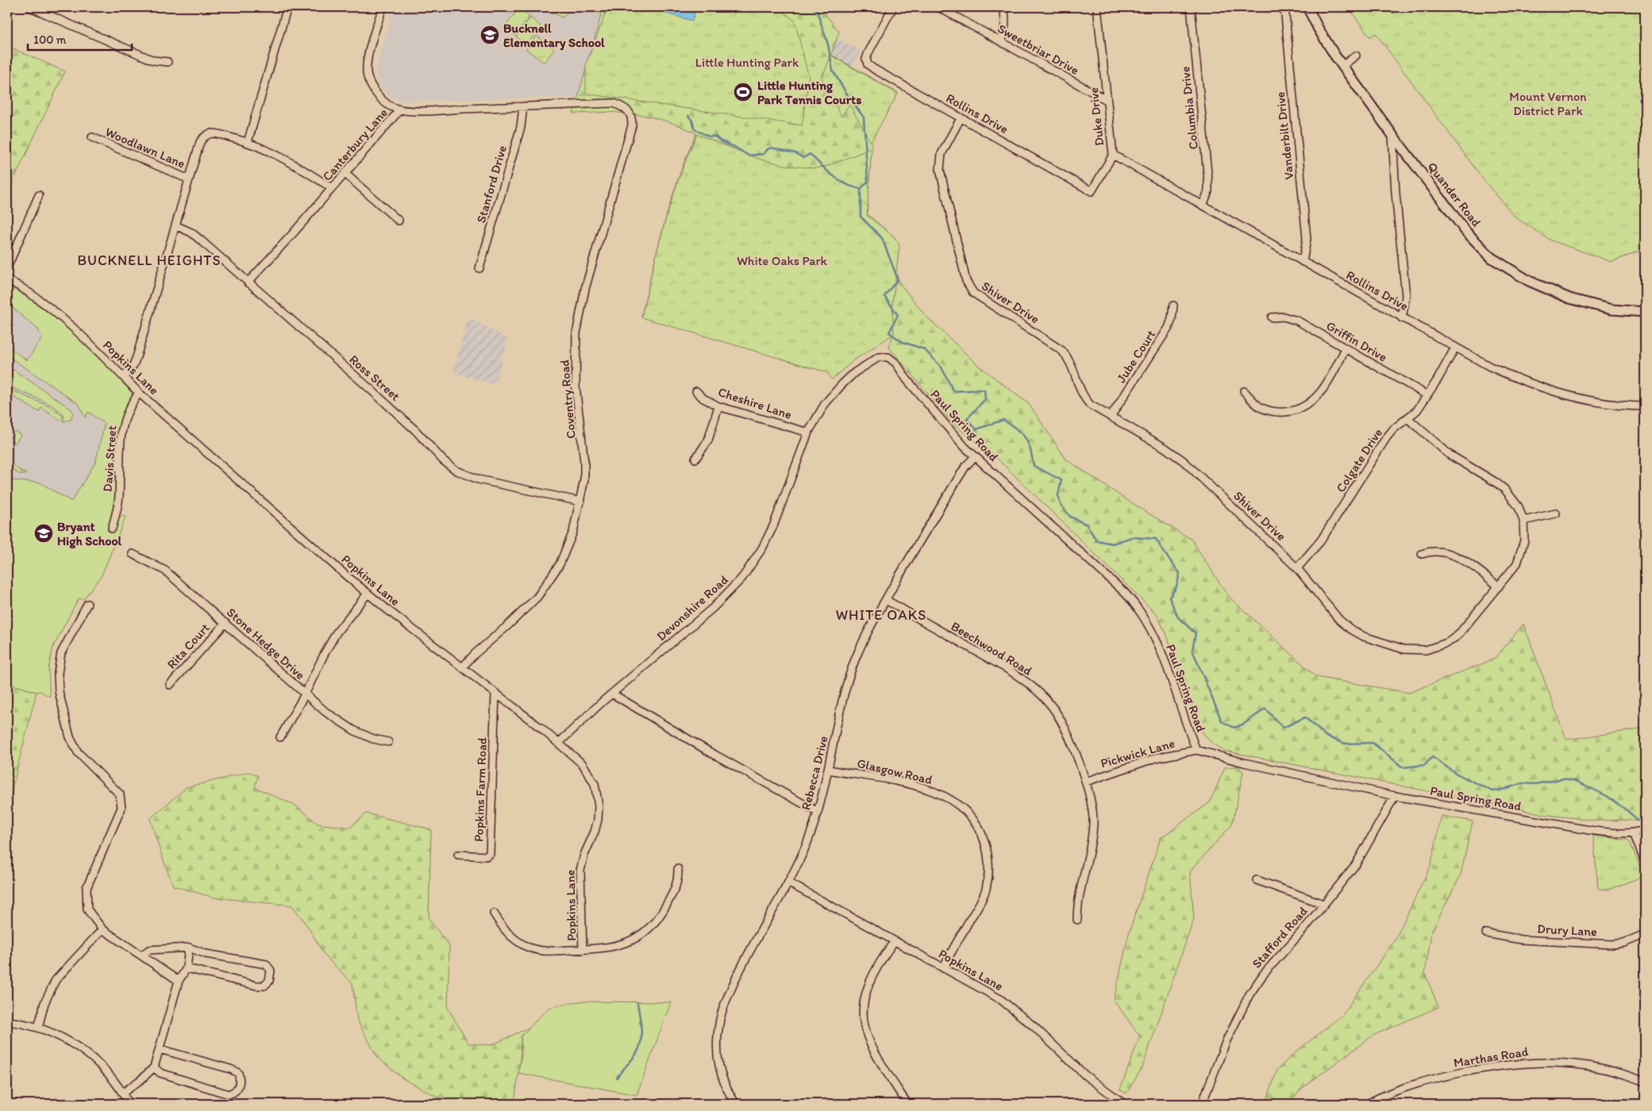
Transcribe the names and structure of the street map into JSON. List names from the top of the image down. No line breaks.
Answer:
{"streets":{"street":["Sweetbriar Drive","Columbia Drive","Rollins Drive","Duke Drive","Vanderbilt Drive","Canterbury Lane","Woodlawn Lane","Stanford Drive","Quander Road","Shiver Drive","Griffin Drive","Jube Court","Popkins Lane","Ross Street","Coventry Road","Cheshire Lane","Paul Spring Road","Davis Street","Colgate Drive","Devonshire Road","Stone Hedge Drive","Rita Court","Beechwood Road","Pickwick Lane","Glasgow Road","Rebecca Drive","Popkins Farm Road","Drury Lane","Stafford Road","Marthas Road"]},"crossings":[["Sweetbriar Drive","Duke Drive"],["Columbia Drive","Rollins Drive"],["Rollins Drive","Duke Drive"],["Rollins Drive","Vanderbilt Drive"],["Rollins Drive","Shiver Drive"],["Rollins Drive","Colgate Drive"],["Canterbury Lane","Stanford Drive"],["Canterbury Lane","Ross Street"],["Canterbury Lane","Coventry Road"],["Shiver Drive","Jube Court"],["Shiver Drive","Colgate Drive"],["Griffin Drive","Colgate Drive"],["Popkins Lane","Coventry Road"],["Popkins Lane","Davis Street"],["Popkins Lane","Devonshire Road"],["Popkins Lane","Glasgow Road"],["Popkins Lane","Rebecca Drive"],["Popkins Lane","Popkins Farm Road"],["Ross Street","Coventry Road"],["Cheshire Lane","Devonshire Road"],["Paul Spring Road","Devonshire Road"],["Paul Spring Road","Pickwick Lane"],["Paul Spring Road","Rebecca Drive"],["Paul Spring Road","Stafford Road"],["Stone Hedge Drive","Rita Court"],["Beechwood Road","Pickwick Lane"],["Beechwood Road","Rebecca Drive"],["Glasgow Road","Rebecca Drive"]],"districts":["BUCKNELL HEIGHTS","WHITE OAKS"],"parks":["Little Hunting Park","Mount Vernon District Park","White Oaks Park"],"places":{"school or university":["Bucknell Elementary School","Bryant High School"],"sports":["Little Hunting Park Tennis Courts"]},"scale_bar":"100 m"}
